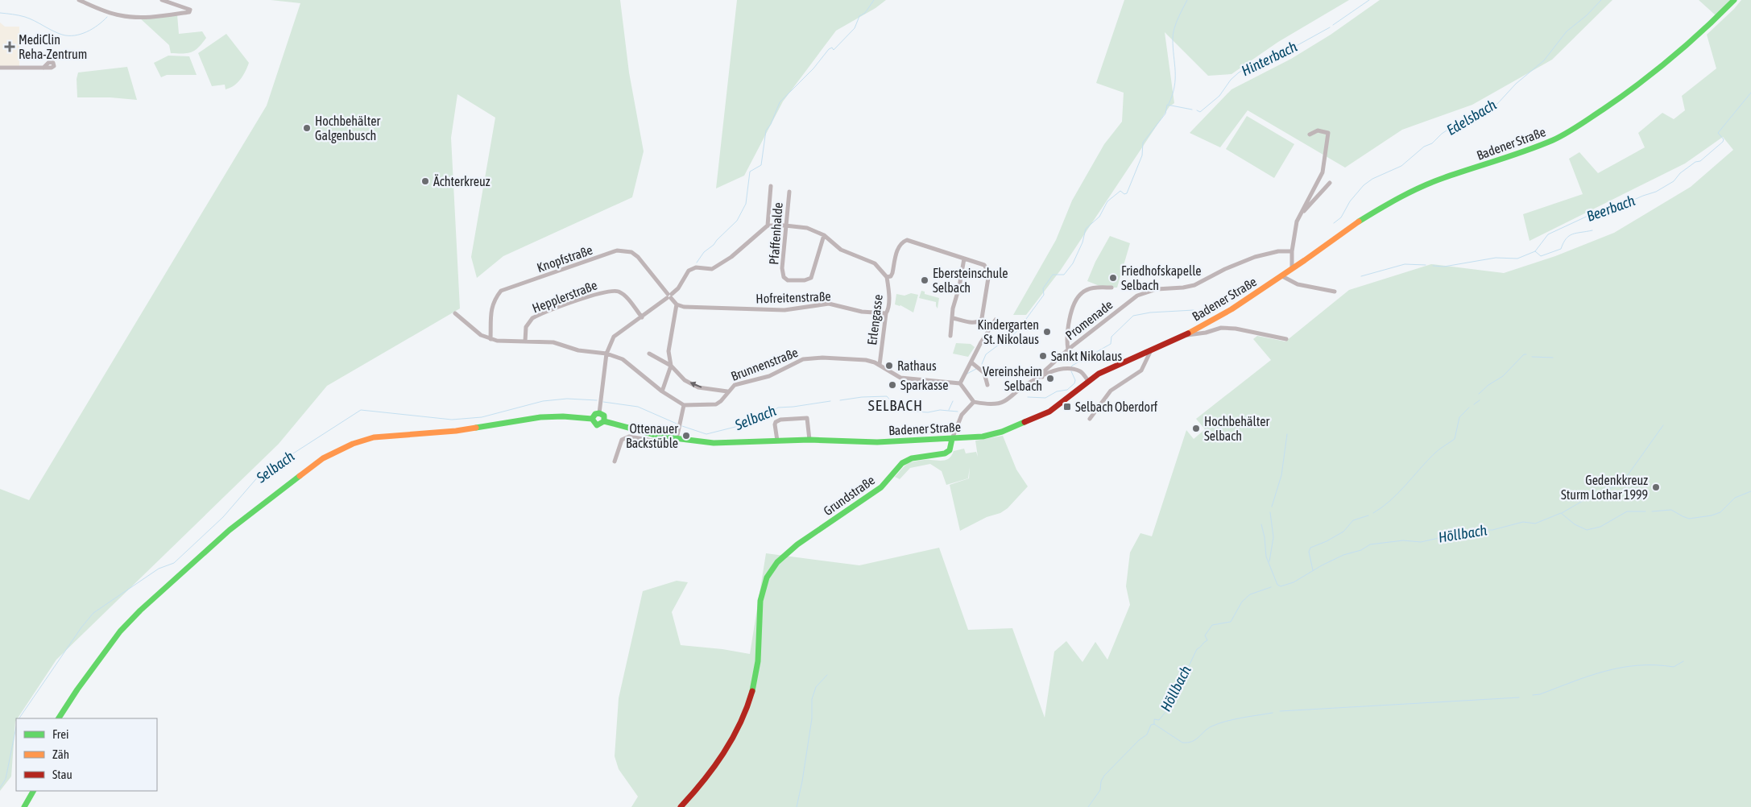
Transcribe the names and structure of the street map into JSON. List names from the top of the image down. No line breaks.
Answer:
{"streets":{"main road":["Badener Straße","Grundstraße"],"street":["Pfaffenhalde","Knopfstraße","Hepplerstraße","Hofreitenstraße","Erlengasse","Promenade","Brunnenstraße"]},"crossings":[["Badener Straße","Grundstraße"],["Hofreitenstraße","Erlengasse"],["Erlengasse","Brunnenstraße"]],"districts":["SELBACH"],"water":["Hinterbach","Edelsbach","Beerbach","Selbach","Höllbach"],"places":{"health":["MediClin Reha-Zentrum"],"other":["Hochbehälter Galgenbusch","Ächterkreuz","Friedhofskapelle Selbach","Ebersteinschule Selbach","Kindergarten St. Nikolaus","Sankt Nikolaus","Rathaus","Vereinsheim Selbach","Sparkasse","Hochbehälter Selbach","Ottenauer Backstüble","Gedenkkreuz Sturm Lothar 1999"],"transit":["Selbach Oberdorf"]},"legend":["Frei","Zäh","Stau"]}
